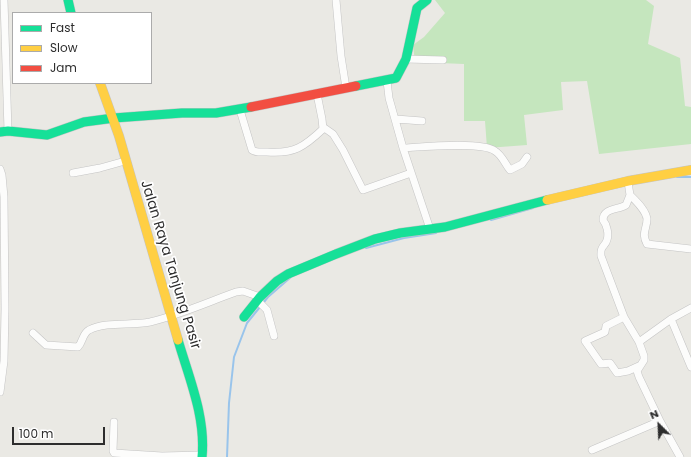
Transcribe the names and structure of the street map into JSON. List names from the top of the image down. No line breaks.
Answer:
{"streets":{"street":["Jalan Raya Tanjung Pasir"]},"legend":["Fast","Slow","Jam"],"scale_bar":"100 m","north":"top left"}
